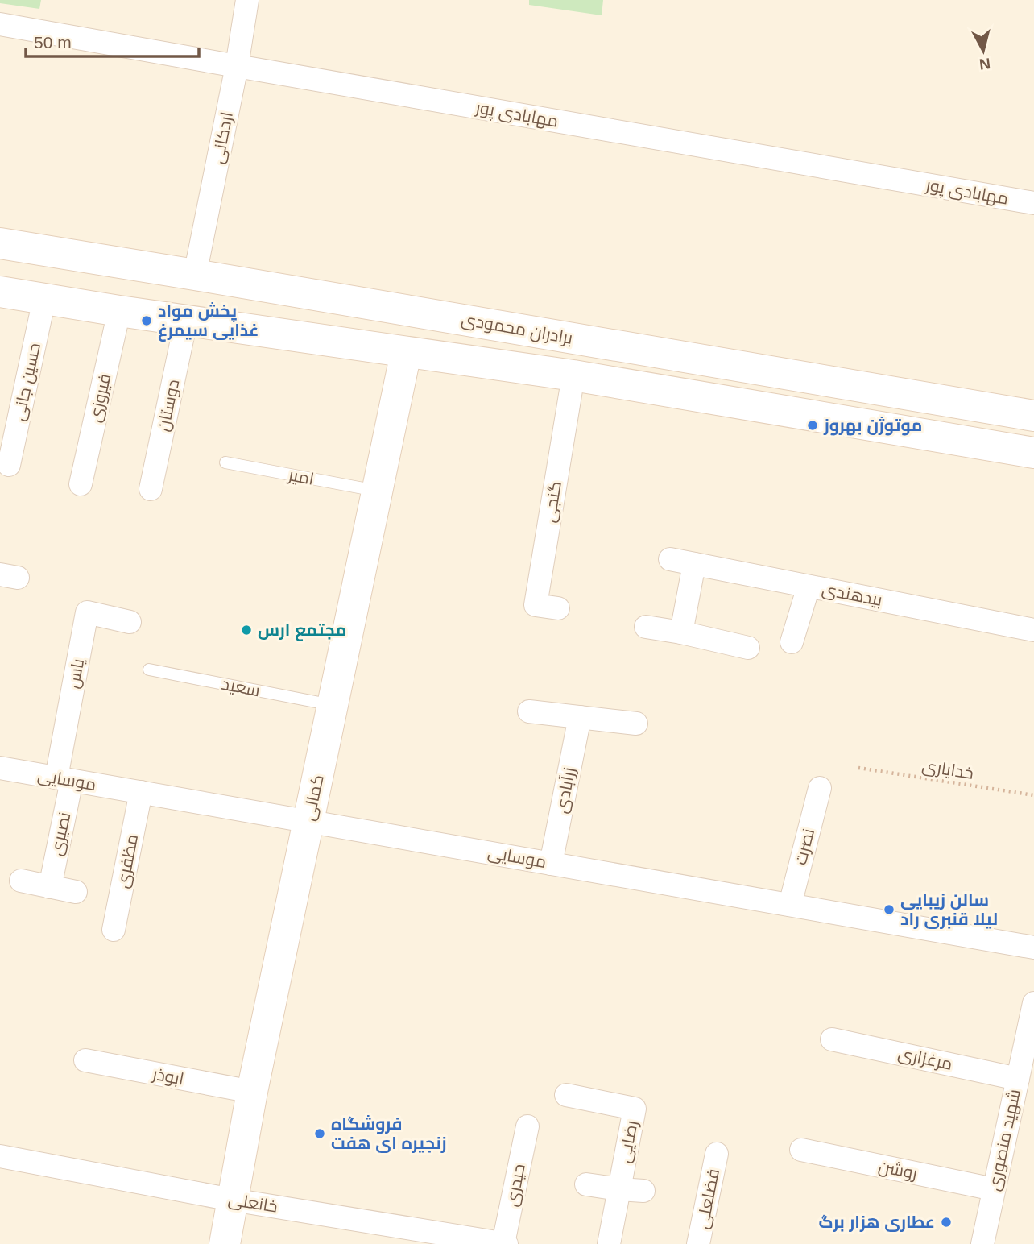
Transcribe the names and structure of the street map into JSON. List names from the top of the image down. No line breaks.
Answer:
{"streets":{"main road":["برادران محمودی","کمالی"],"street":["مهابادی پور","اردکانی","حسین جانی","فیروزی","دوستان","گنجی","بیدهندی","یاس","موسایی","زرآبادی","نصیری","نصرت","مظفری","مرغزاری","ابوذر","شهید منصوری","رضایی","روشن","حیدری","فضلعلی","خانعلی"],"lane":["امیر","سعید"],"path":["خدایاری"]},"crossings":[["مهابادی پور","اردکانی"],["اردکانی","برادران محمودی"],["امیر","کمالی"],["یاس","موسایی"],["یاس","نصیری"],["سعید","کمالی"],["موسایی","زرآبادی"],["موسایی","کمالی"],["موسایی","نصیری"],["موسایی","نصرت"],["موسایی","مظفری"],["کمالی","ابوذر"],["کمالی","خانعلی"],["مرغزاری","شهید منصوری"],["شهید منصوری","روشن"],["حیدری","خانعلی"]],"places":["پخش مواد غذایی سیمرغ","موتوژن بهروز","مجتمع ارس","سالن زیبایی لیلا قنبری راد","فروشگاه زنجیره ای هفت","عطاری هزار برگ"],"scale_bar":"50 m","north":"bottom"}
